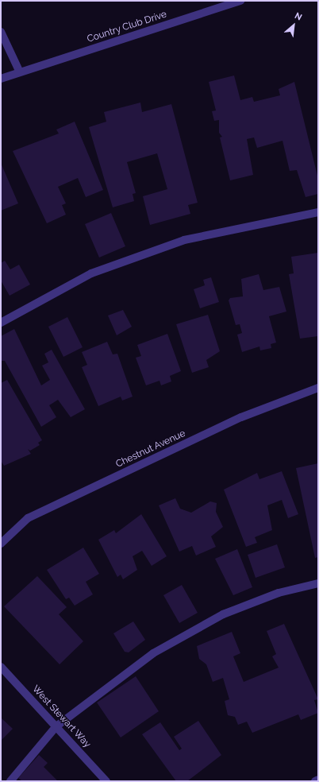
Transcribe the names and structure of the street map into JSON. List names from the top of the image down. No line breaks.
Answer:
{"streets":{"street":["Country Club Drive","Chestnut Avenue","West Stewart Way"]},"north":"top right"}
